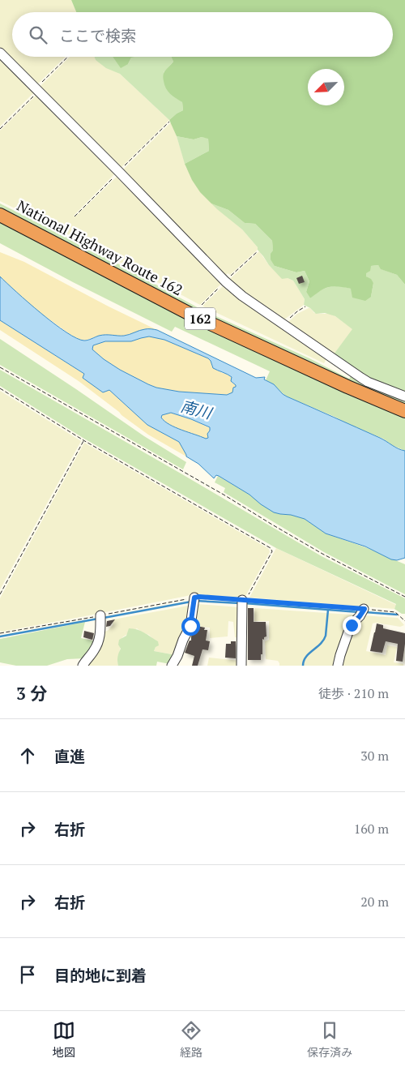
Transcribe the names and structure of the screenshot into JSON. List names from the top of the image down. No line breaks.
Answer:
{"streets":{"highway":["National Highway Route 162","162"]},"water":["南川"],"north":"bottom left","page":{"search":"ここで検索","heading":["3 分","徒歩 · 210 m"],"list":[["直進","30 m"],["右折","160 m"],["右折","20 m"],"目的地に到着"],"nav":["地図","経路","保存済み"]}}
